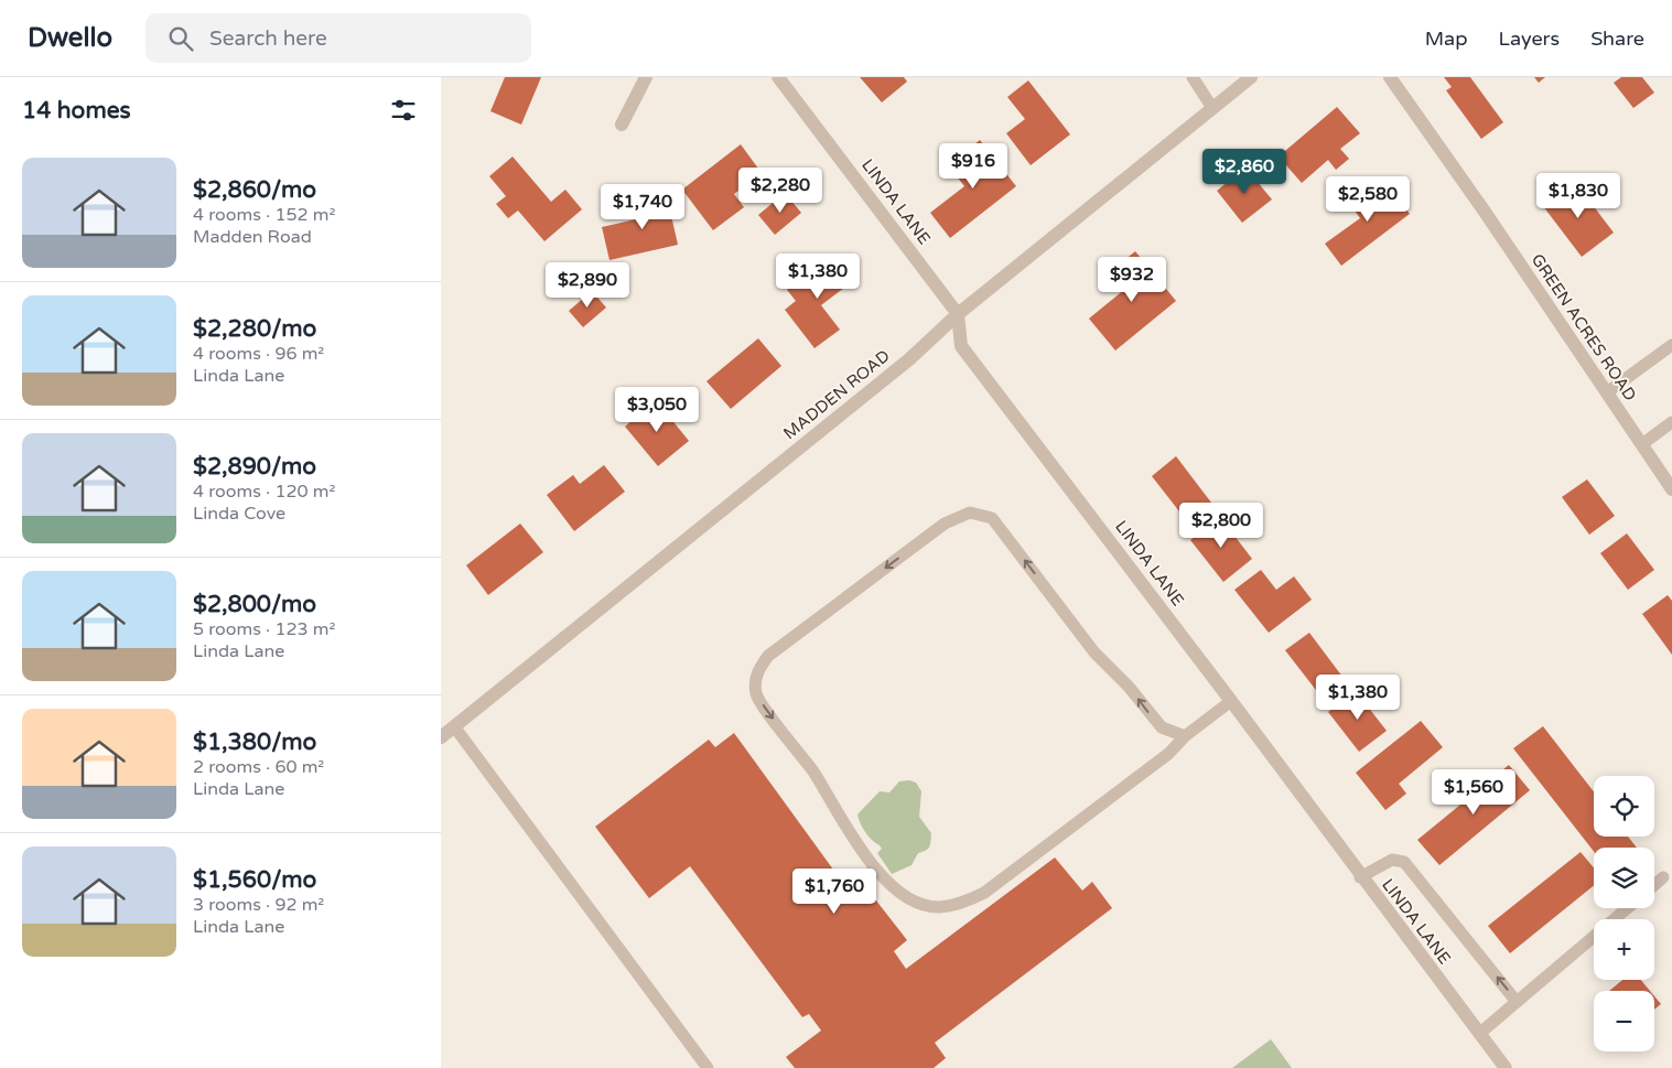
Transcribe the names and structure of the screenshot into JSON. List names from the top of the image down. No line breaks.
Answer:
{"streets":{"street":["LINDA LANE","GREEN ACRES ROAD","MADDEN ROAD"]},"crossings":[["LINDA LANE","MADDEN ROAD"]],"page":{"header":"Dwello","search":"Search here","nav":["Map","Layers","Share"],"heading":"14 homes","list":[{"name":"$2,860/mo","note":"4 rooms · 152 m² · Madden Road"},{"name":"$2,280/mo","note":"4 rooms · 96 m² · Linda Lane"},{"name":"$2,890/mo","note":"4 rooms · 120 m² · Linda Cove"},{"name":"$2,800/mo","note":"5 rooms · 123 m² · Linda Lane"},{"name":"$1,380/mo","note":"2 rooms · 60 m² · Linda Lane"},{"name":"$1,560/mo","note":"3 rooms · 92 m² · Linda Lane"}],"price":["$916","$2,860","$2,280","$1,830","$2,580","$1,740","$1,380","$932","$2,890","$3,050","$2,800","$1,380","$1,560","$1,760"],"map_buttons":["+","−"]}}
